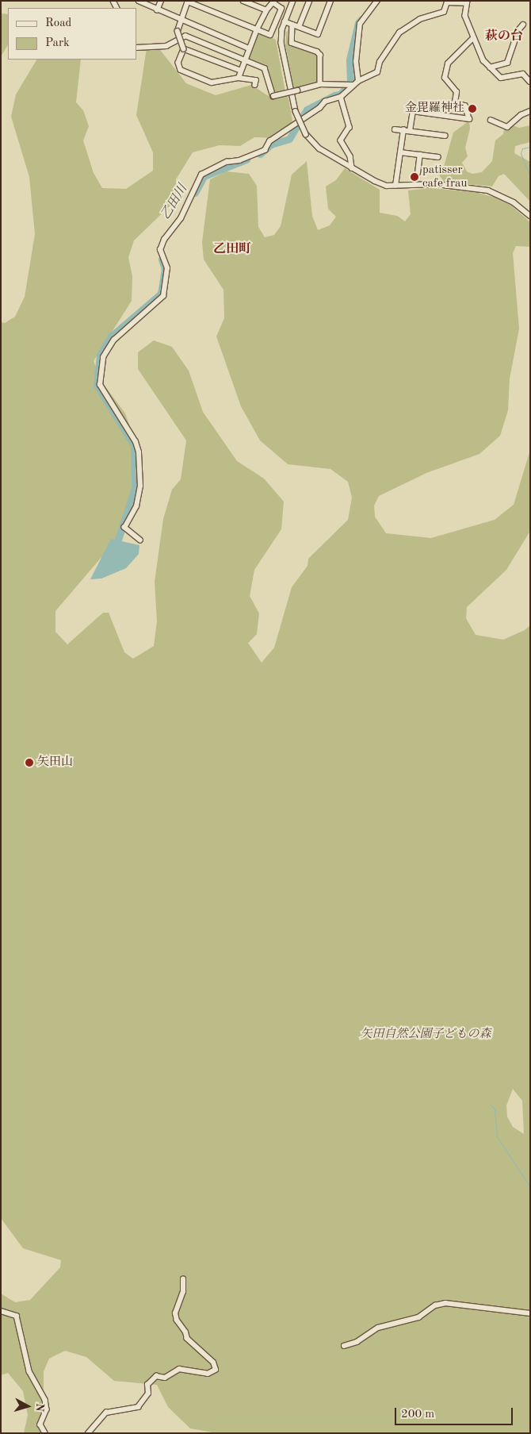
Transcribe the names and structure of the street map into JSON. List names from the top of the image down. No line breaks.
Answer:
{"districts":["萩の台","乙田町"],"water":["乙田川"],"parks":["矢田自然公園子どもの森"],"places":["金毘羅神社","patisser cafe frau","矢田山"],"legend":["Road","Park"],"scale_bar":"200 m","north":"right"}
